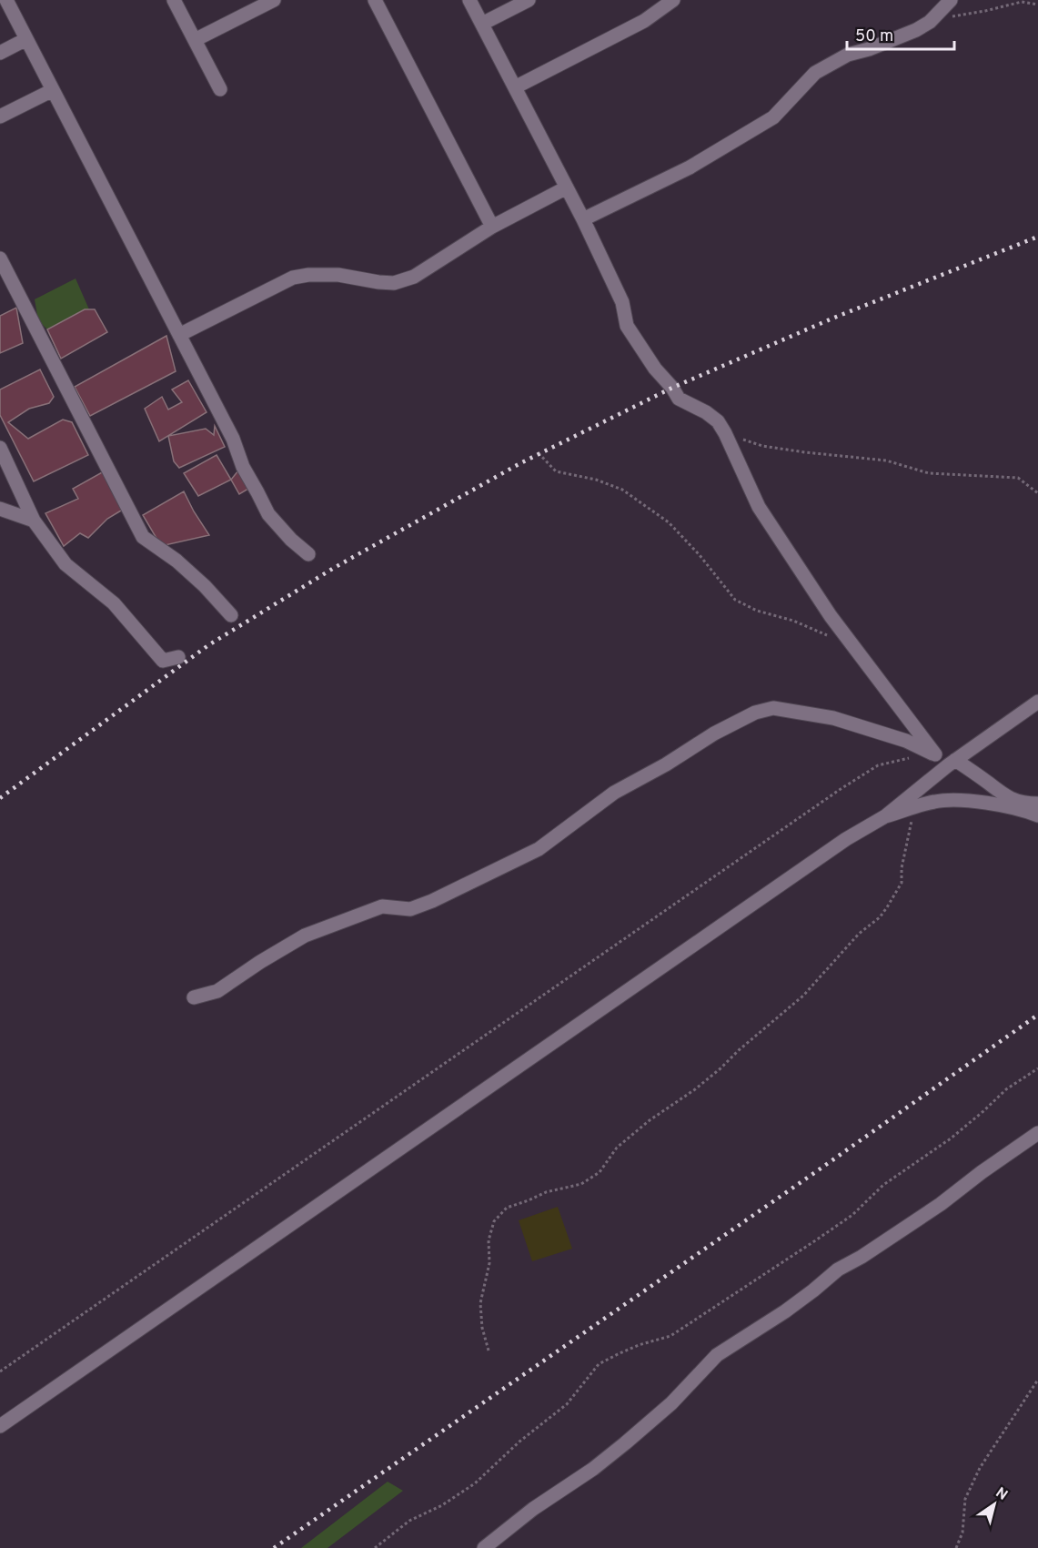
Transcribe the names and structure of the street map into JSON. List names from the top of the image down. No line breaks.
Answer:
{"scale_bar":"50 m","north":"top right"}
